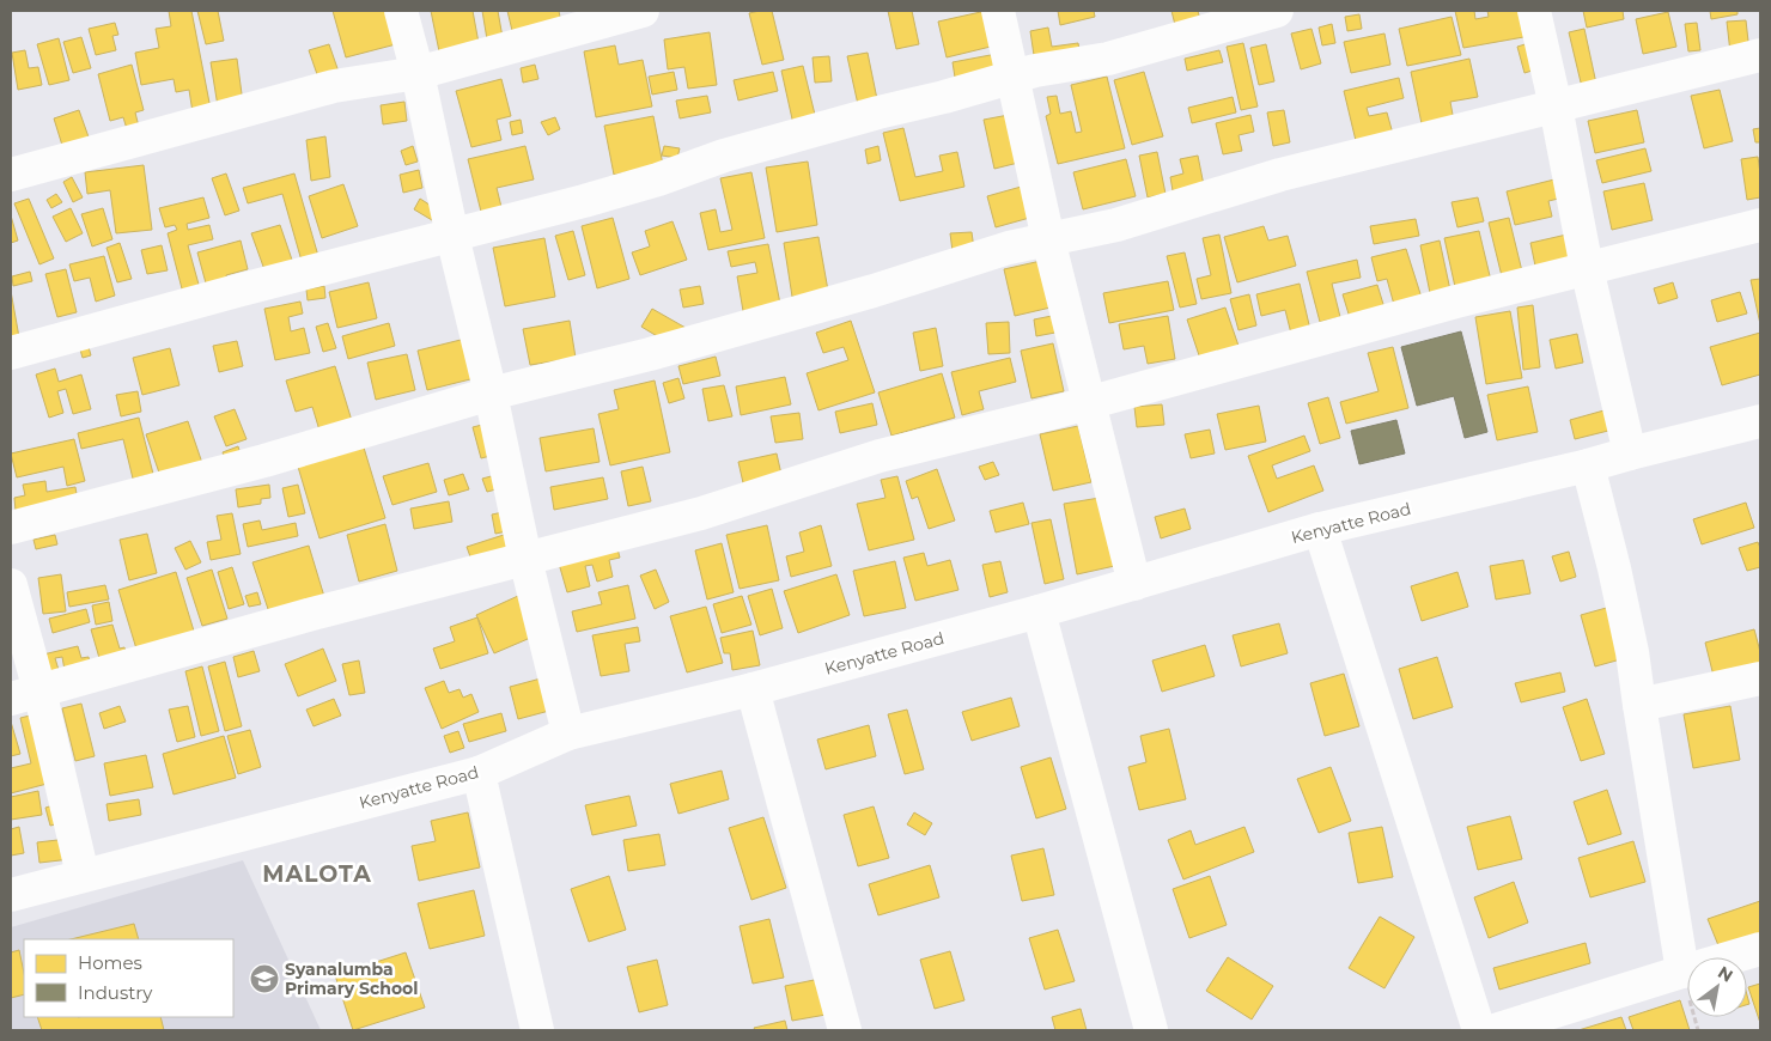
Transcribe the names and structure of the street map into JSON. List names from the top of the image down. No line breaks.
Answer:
{"streets":{"street":["Kenyatte Road"]},"districts":["MALOTA"],"places":{"school or university":["Syanalumba Primary School"]},"legend":["Homes","Industry"],"north":"top right"}
